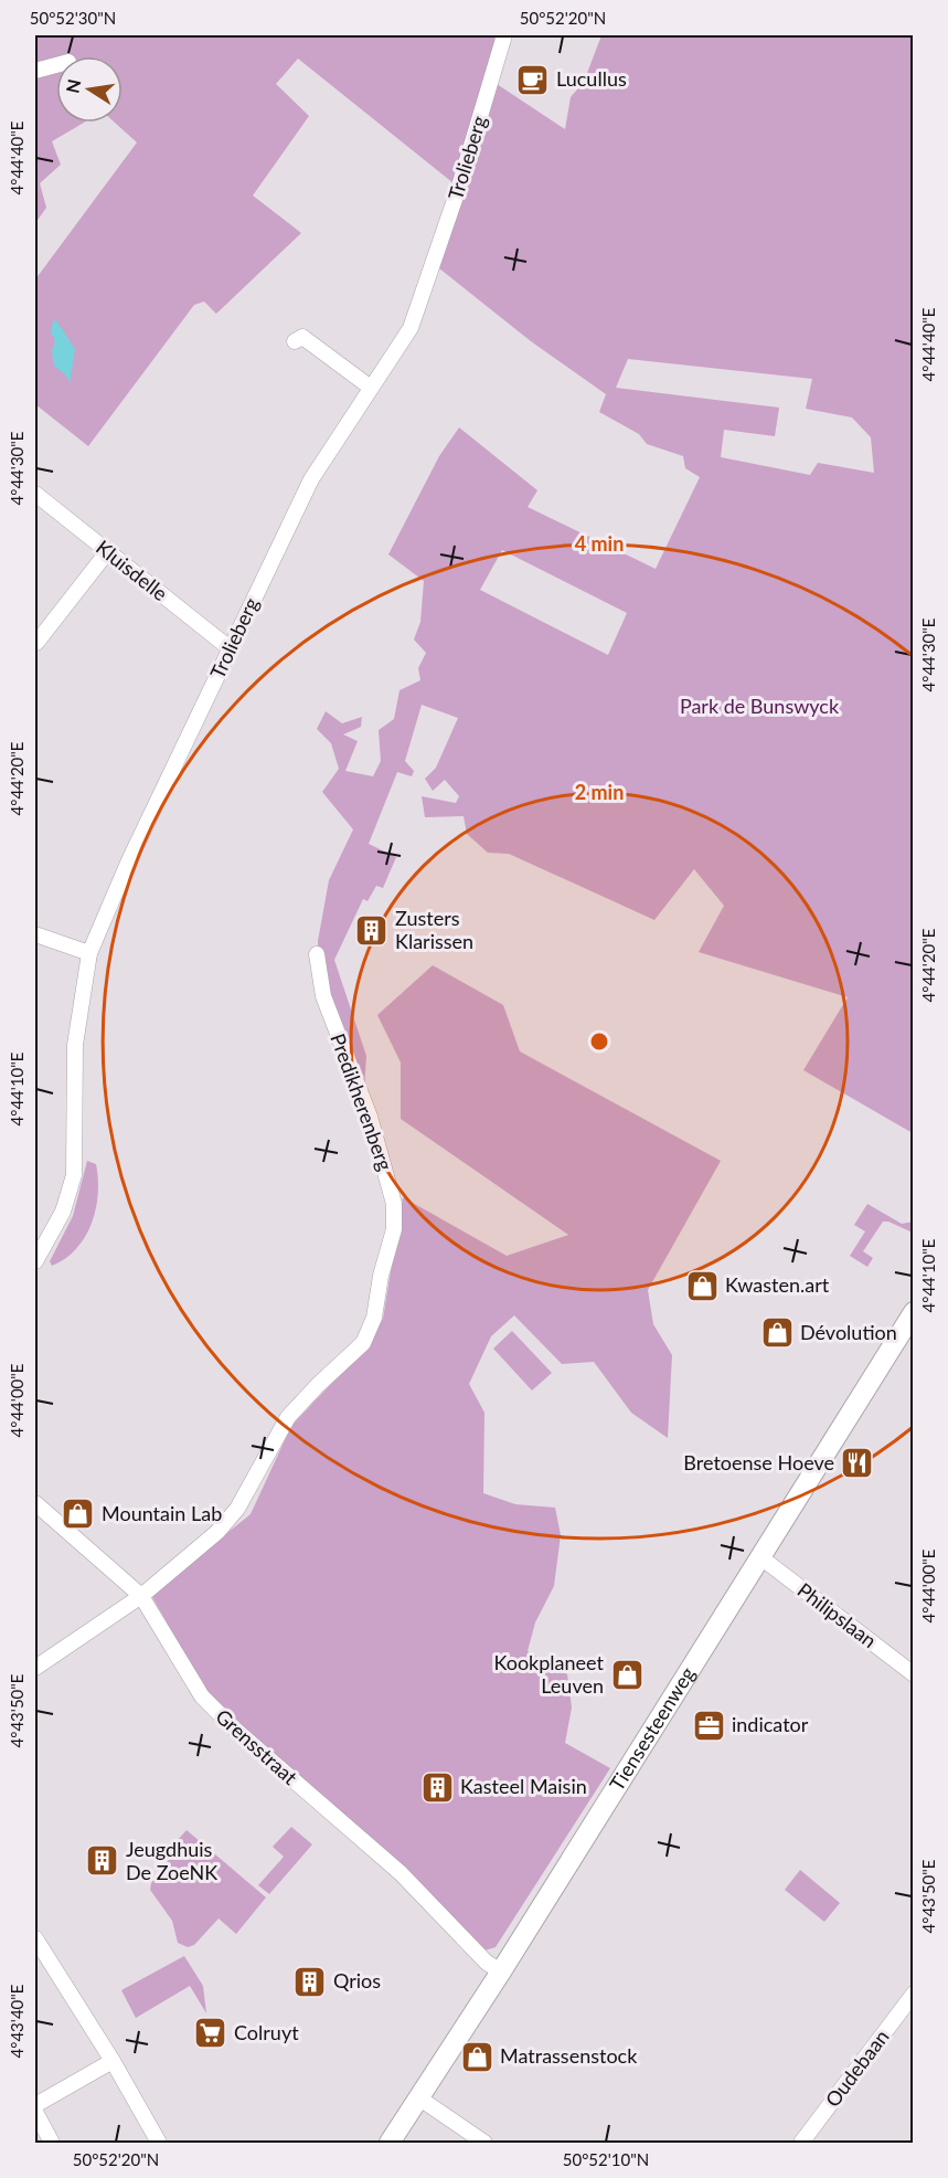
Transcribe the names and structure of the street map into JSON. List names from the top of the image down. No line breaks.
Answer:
{"streets":{"main road":["Tiensesteenweg"],"street":["Trolieberg","Kluisdelle","Predikherenberg","Philipslaan","Grensstraat","Oudebaan"]},"crossings":[["Trolieberg","Kluisdelle"],["Predikherenberg","Grensstraat"],["Philipslaan","Tiensesteenweg"],["Tiensesteenweg","Grensstraat"]],"parks":["Park de Bunswyck"],"places":{"cafe":["Lucullus"],"building":["Zusters Klarissen","Kasteel Maisin","Jeugdhuis De ZoeNK","Qrios"],"shop":["Kwasten.art","Dévolution","Mountain Lab","Kookplaneet Leuven","Matrassenstock"],"restaurant":["Bretoense Hoeve"],"office":["indicator"],"supermarket":["Colruyt"]},"north":"left","coordinates":["50°52'30\"N","50°52'20\"N","4°44'40\"E","4°44'30\"E","4°44'20\"E","4°44'10\"E","4°44'00\"E","4°43'50\"E","4°43'40\"E","50°52'10\"N"],"rings":["4 min","2 min"]}
